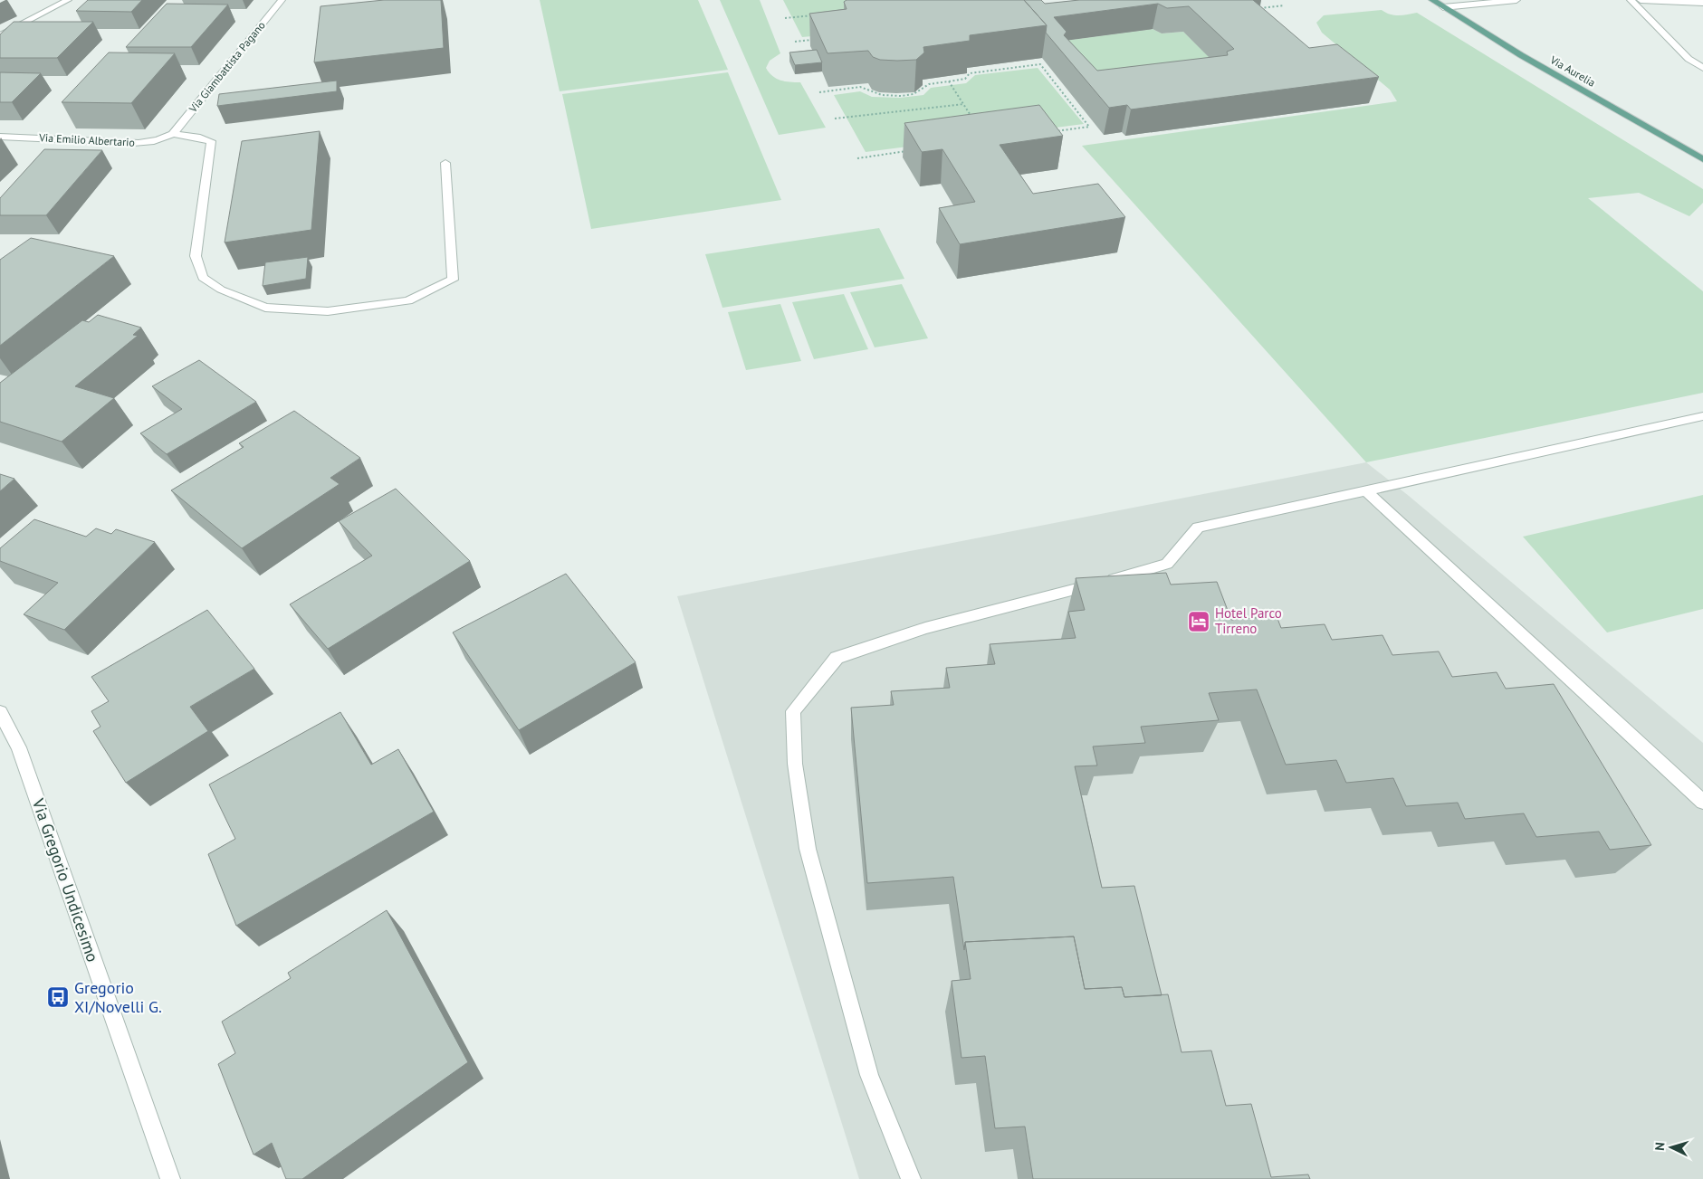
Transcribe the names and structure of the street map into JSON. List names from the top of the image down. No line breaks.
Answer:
{"streets":{"main road":["Via Aurelia"],"street":["Via Giambattista Pagano","Via Emilio Albertario","Via Gregorio Undicesimo"]},"crossings":[["Via Giambattista Pagano","Via Emilio Albertario"]],"places":{"hotel":["Hotel Parco Tirreno"],"bus stop":["Gregorio XI/Novelli G."]},"north":"left"}
